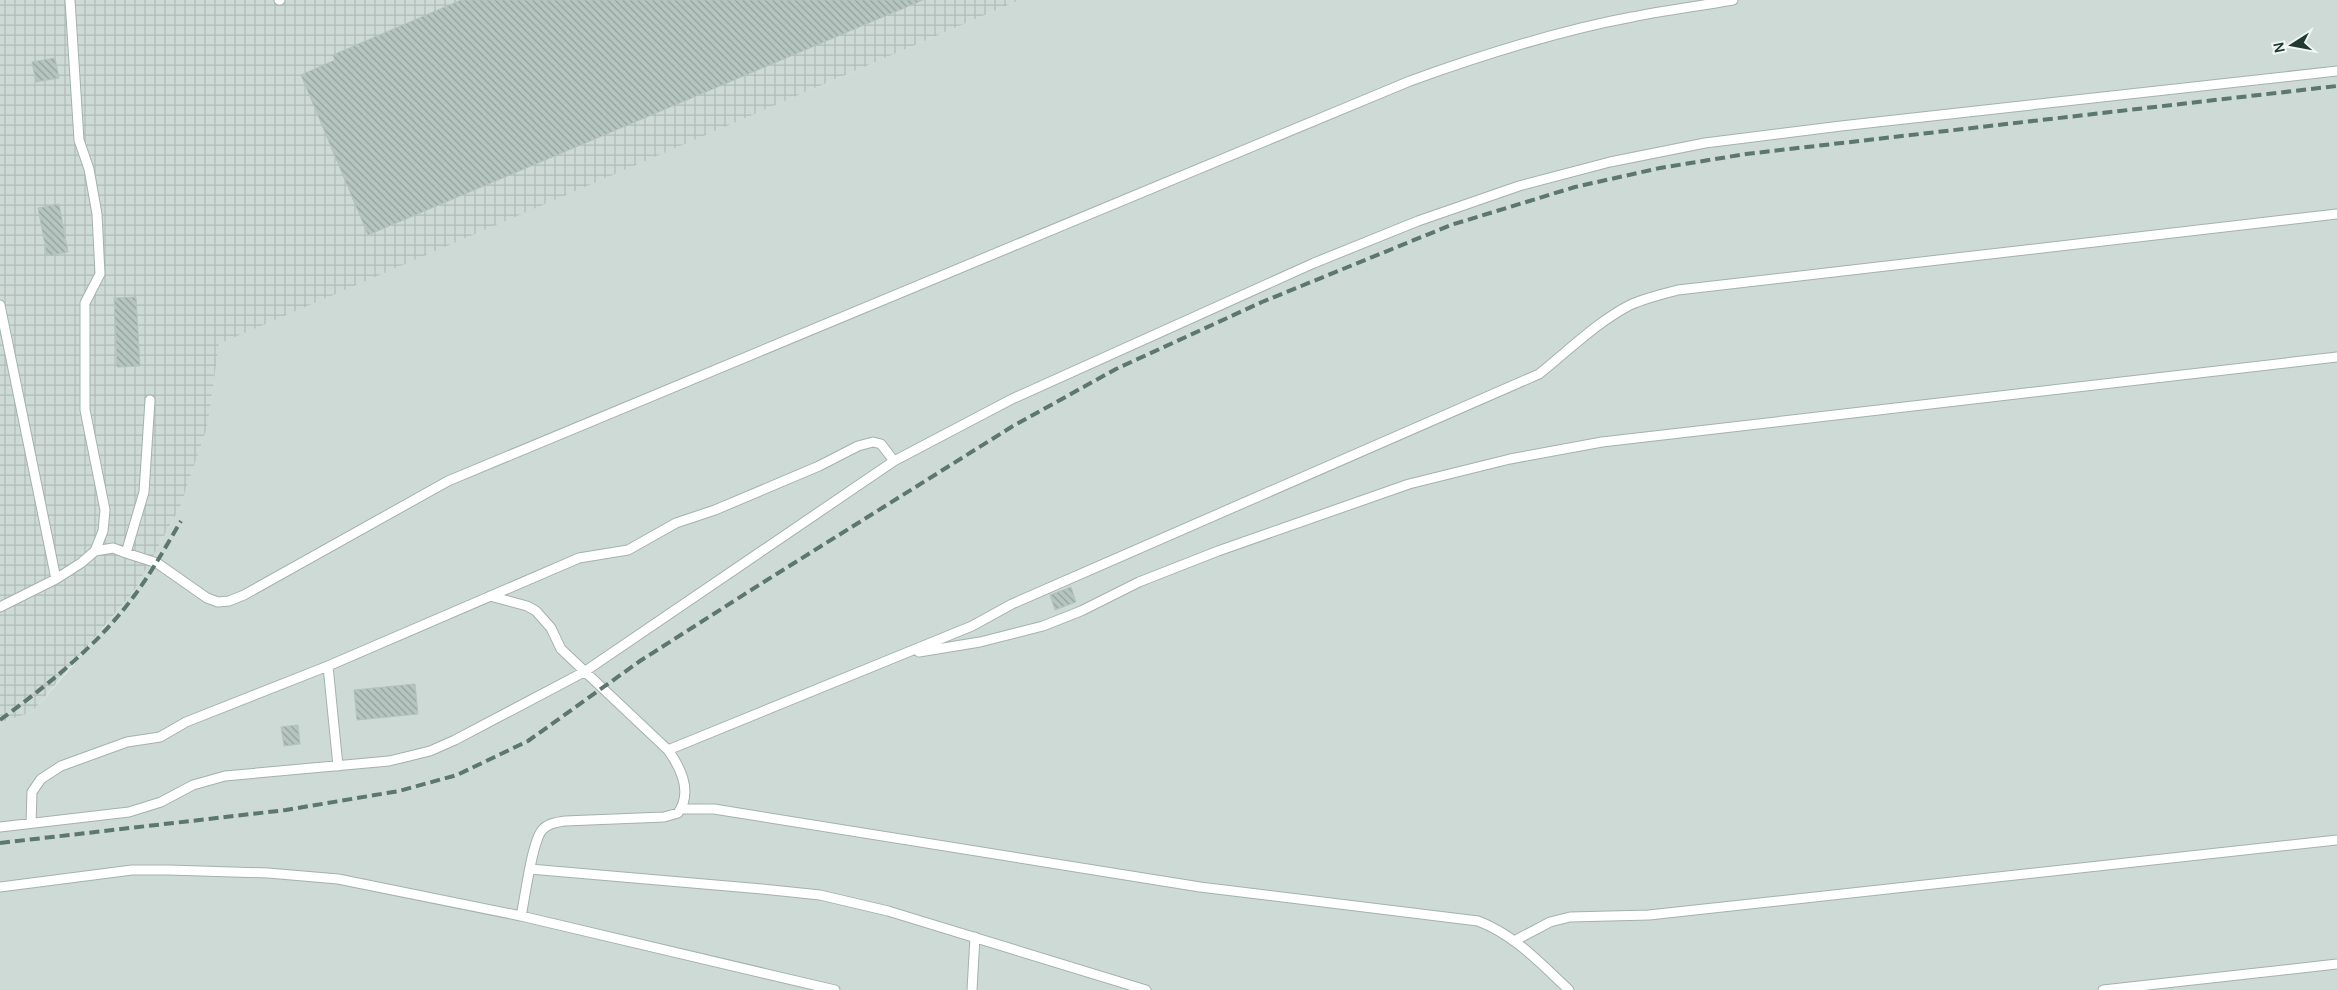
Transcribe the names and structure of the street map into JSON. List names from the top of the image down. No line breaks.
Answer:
{"north":"left"}
